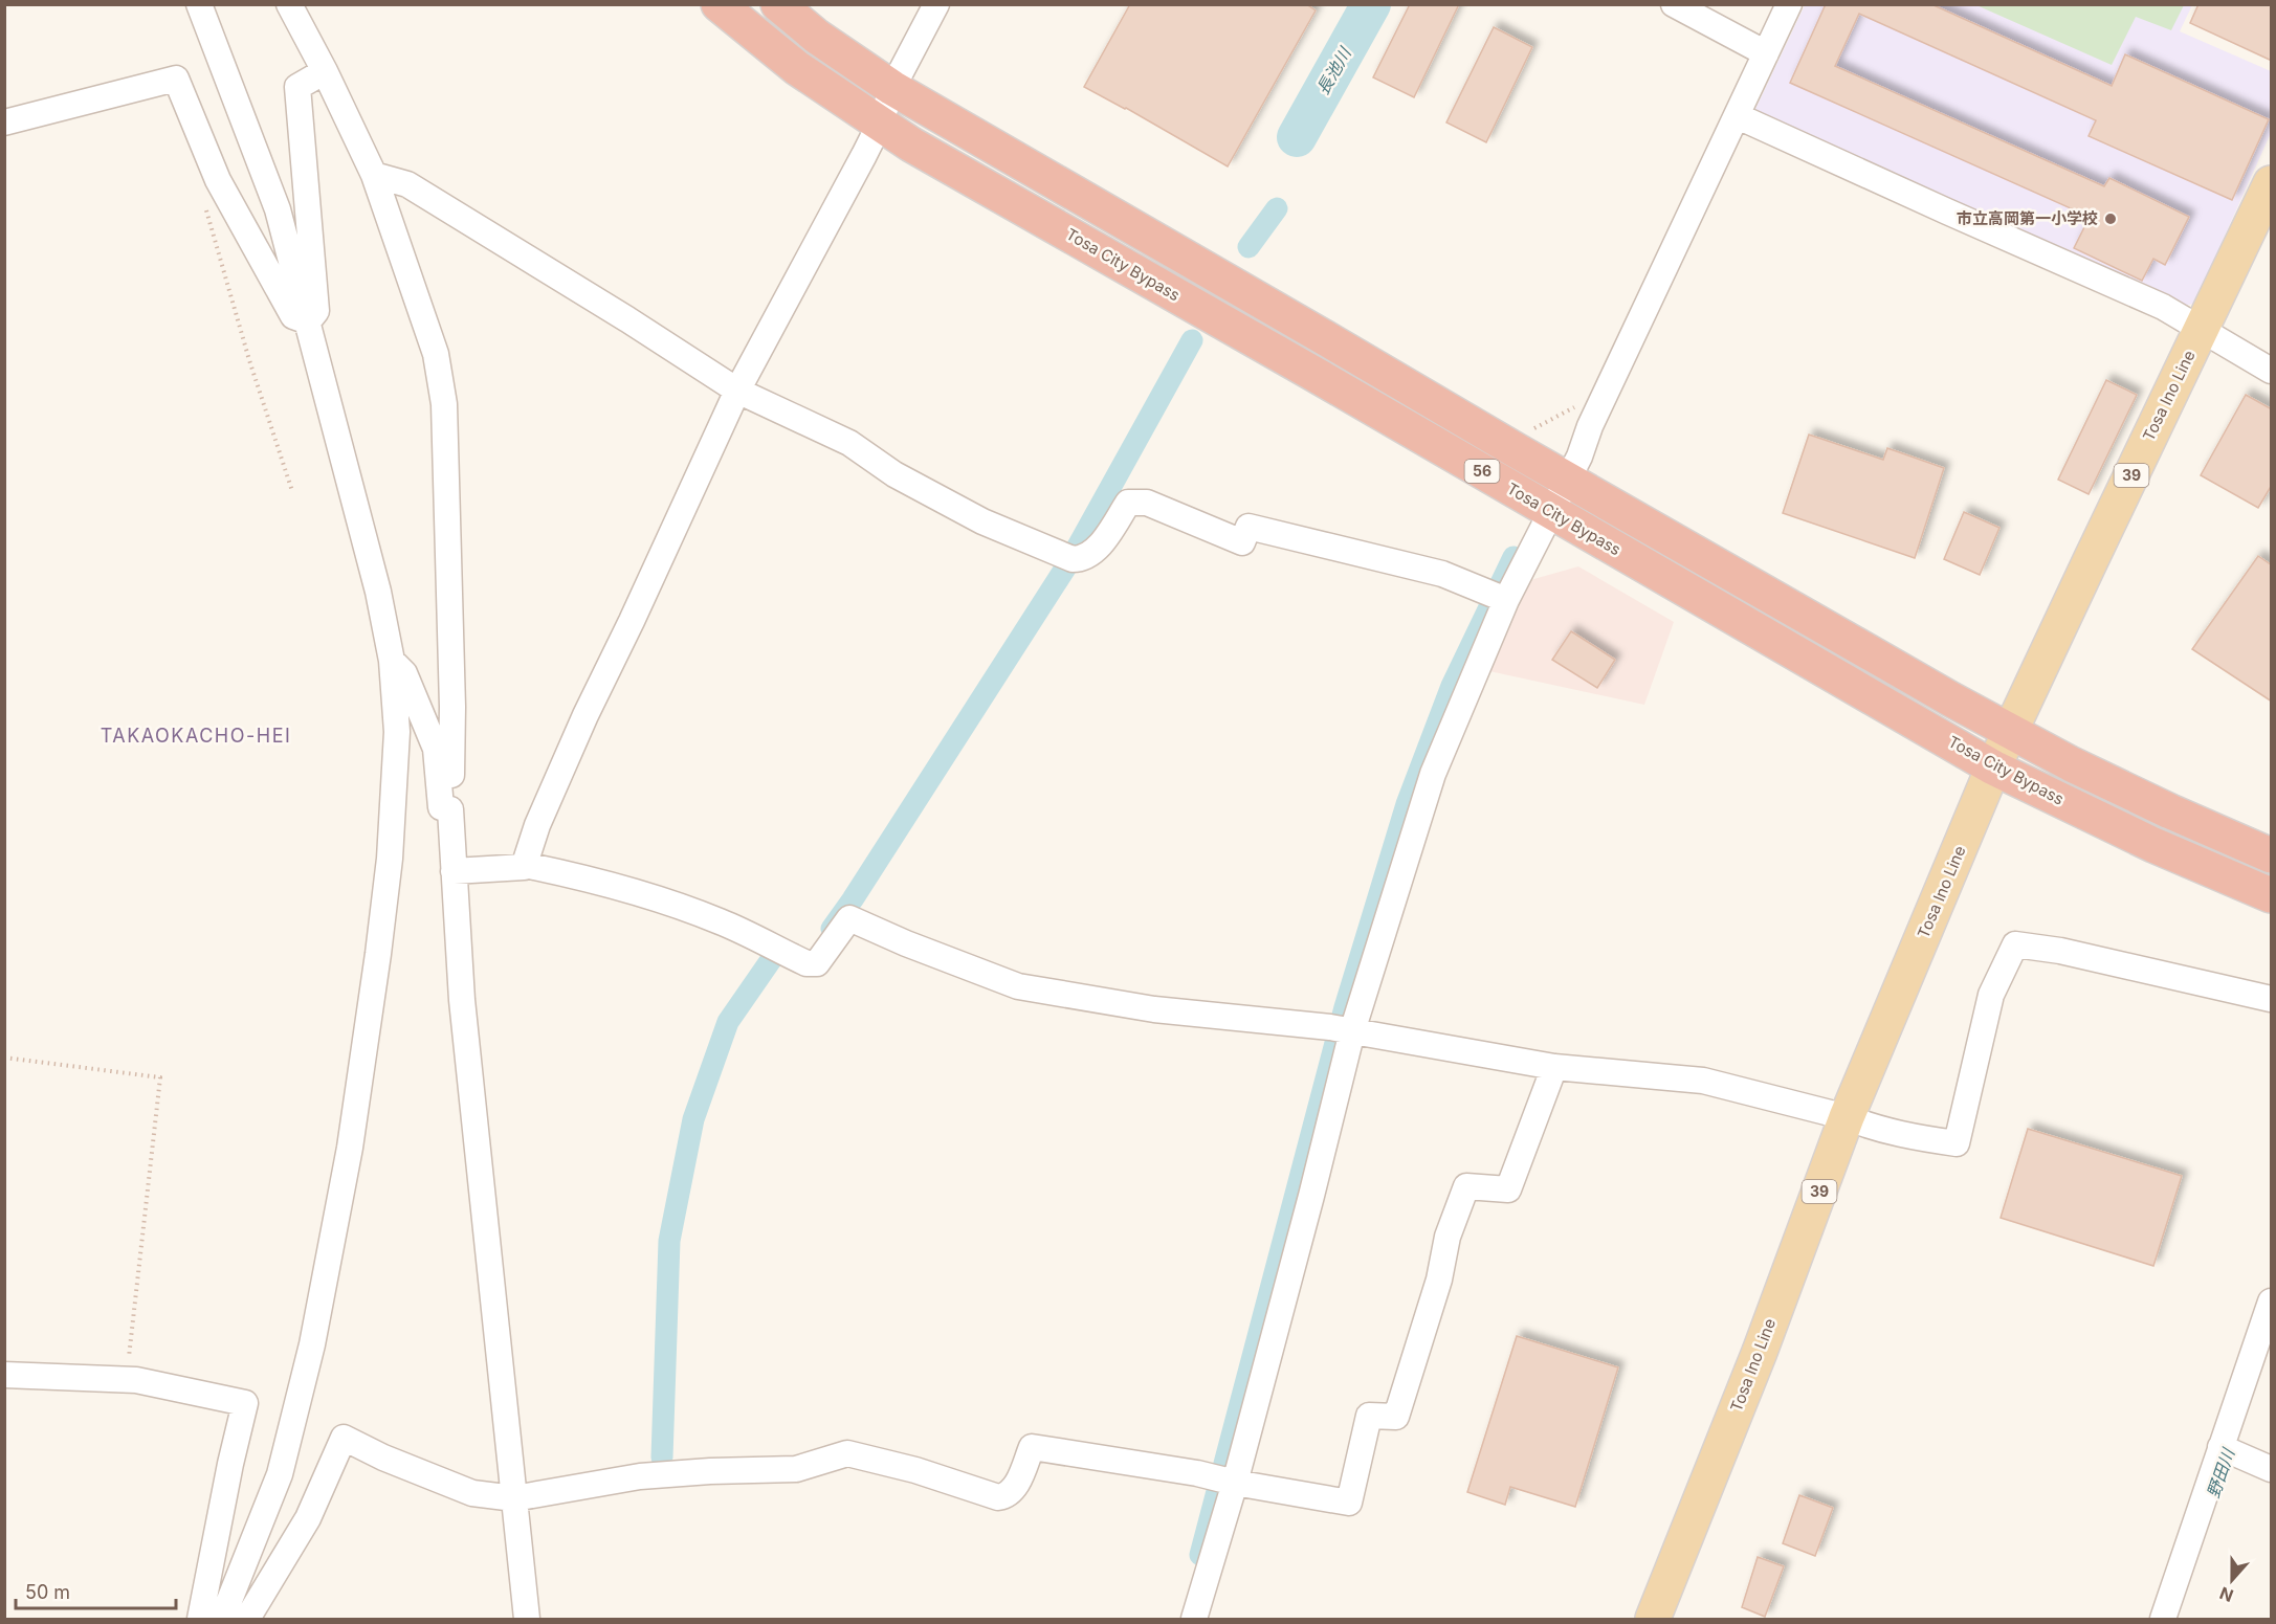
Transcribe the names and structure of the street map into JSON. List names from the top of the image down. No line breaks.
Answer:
{"streets":{"highway":["Tosa City Bypass","56"],"main road":["Tosa Ino Line","39"]},"crossings":[["Tosa City Bypass","Tosa Ino Line"],["Tosa Ino Line","56"]],"districts":["TAKAOKACHO-HEI"],"water":["長池川","野田川"],"places":["市立高岡第一小学校"],"scale_bar":"50 m","north":"bottom"}
